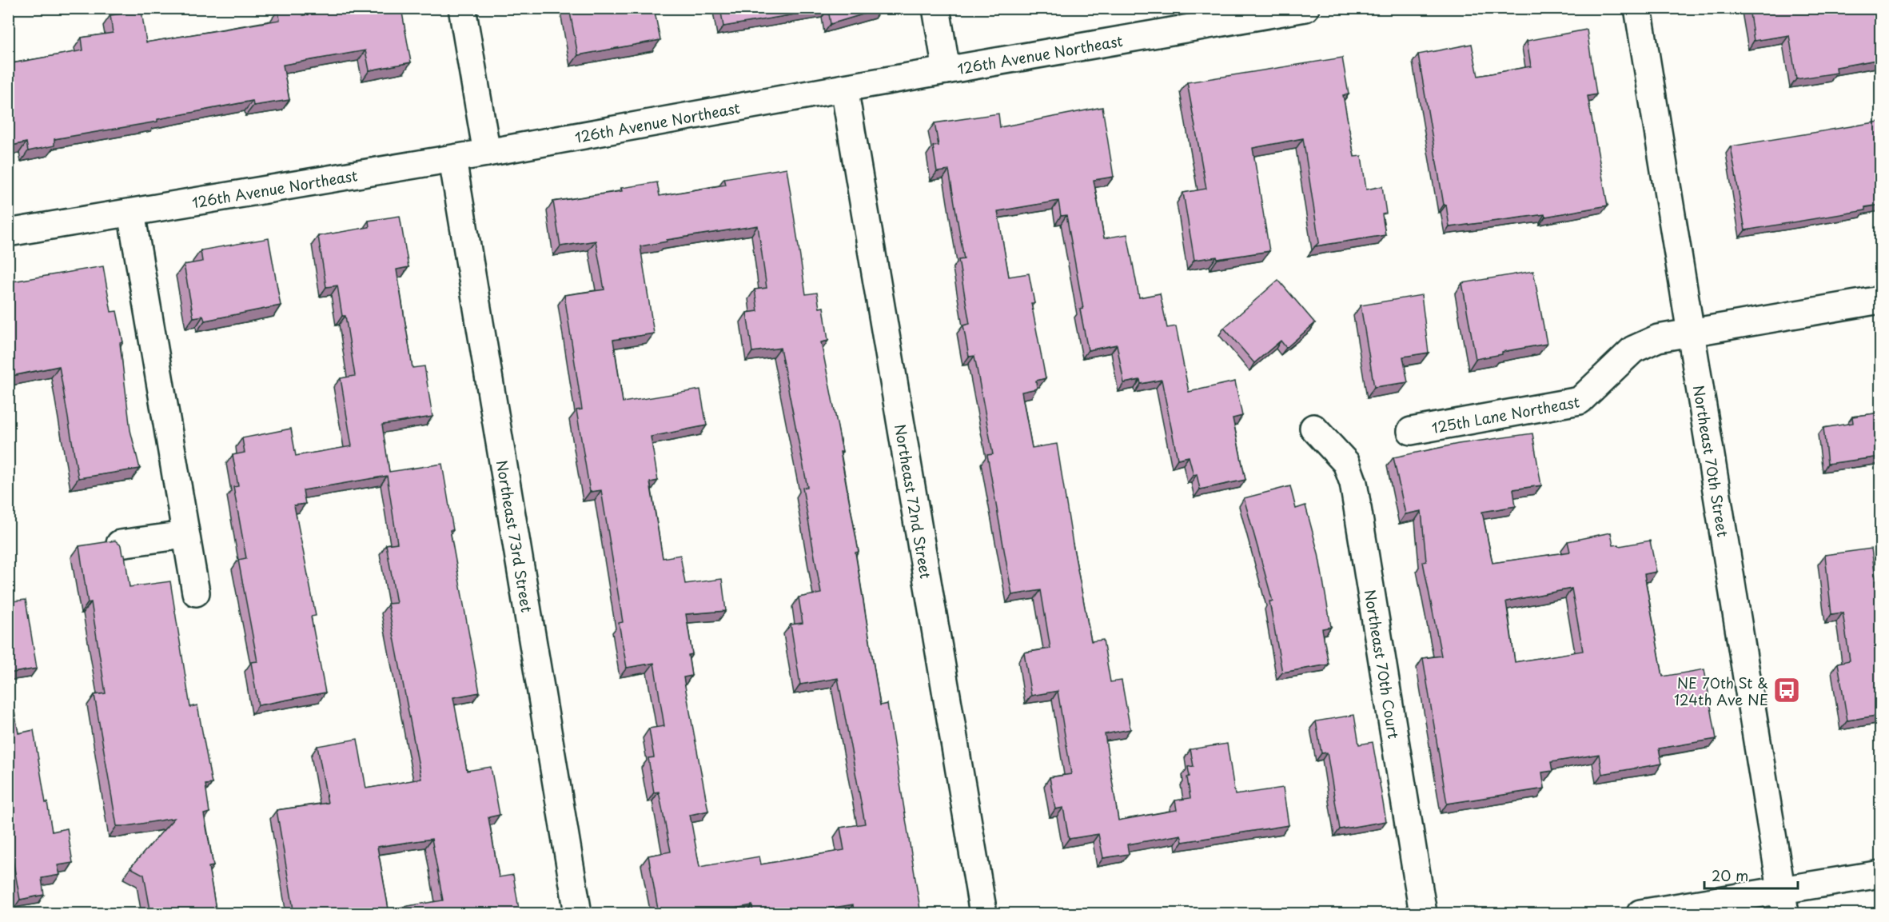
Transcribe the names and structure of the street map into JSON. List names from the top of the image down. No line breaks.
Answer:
{"streets":{"street":["126th Avenue Northeast","125th Lane Northeast","Northeast 70th Street","Northeast 72nd Street","Northeast 73rd Street","Northeast 70th Court"]},"crossings":[["126th Avenue Northeast","Northeast 72nd Street"],["126th Avenue Northeast","Northeast 73rd Street"],["125th Lane Northeast","Northeast 70th Street"]],"places":{"bus stop":["NE 70th St & 124th Ave NE"]},"scale_bar":"20 m"}
